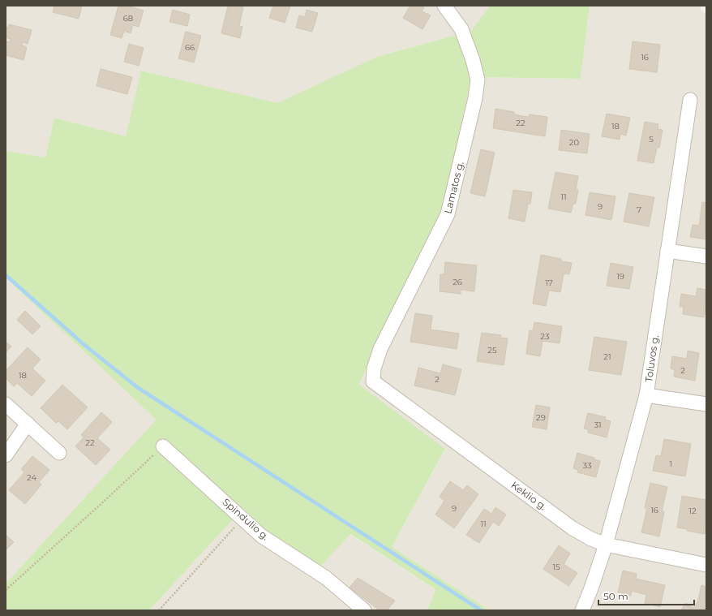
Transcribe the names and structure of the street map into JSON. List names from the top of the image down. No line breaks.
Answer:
{"streets":{"street":["Lamatos g.","Toluvos g.","Keklio g.","Spindulio g."]},"crossings":[["Lamatos g.","Keklio g."],["Toluvos g.","Keklio g."]],"house_numbers":["68","66","16","22","18","5","20","11","9","7","19","26","17","23","25","21","2","18","2","29","31","22","1","33","24","9","16","12","11","15"],"scale_bar":"50 m"}
